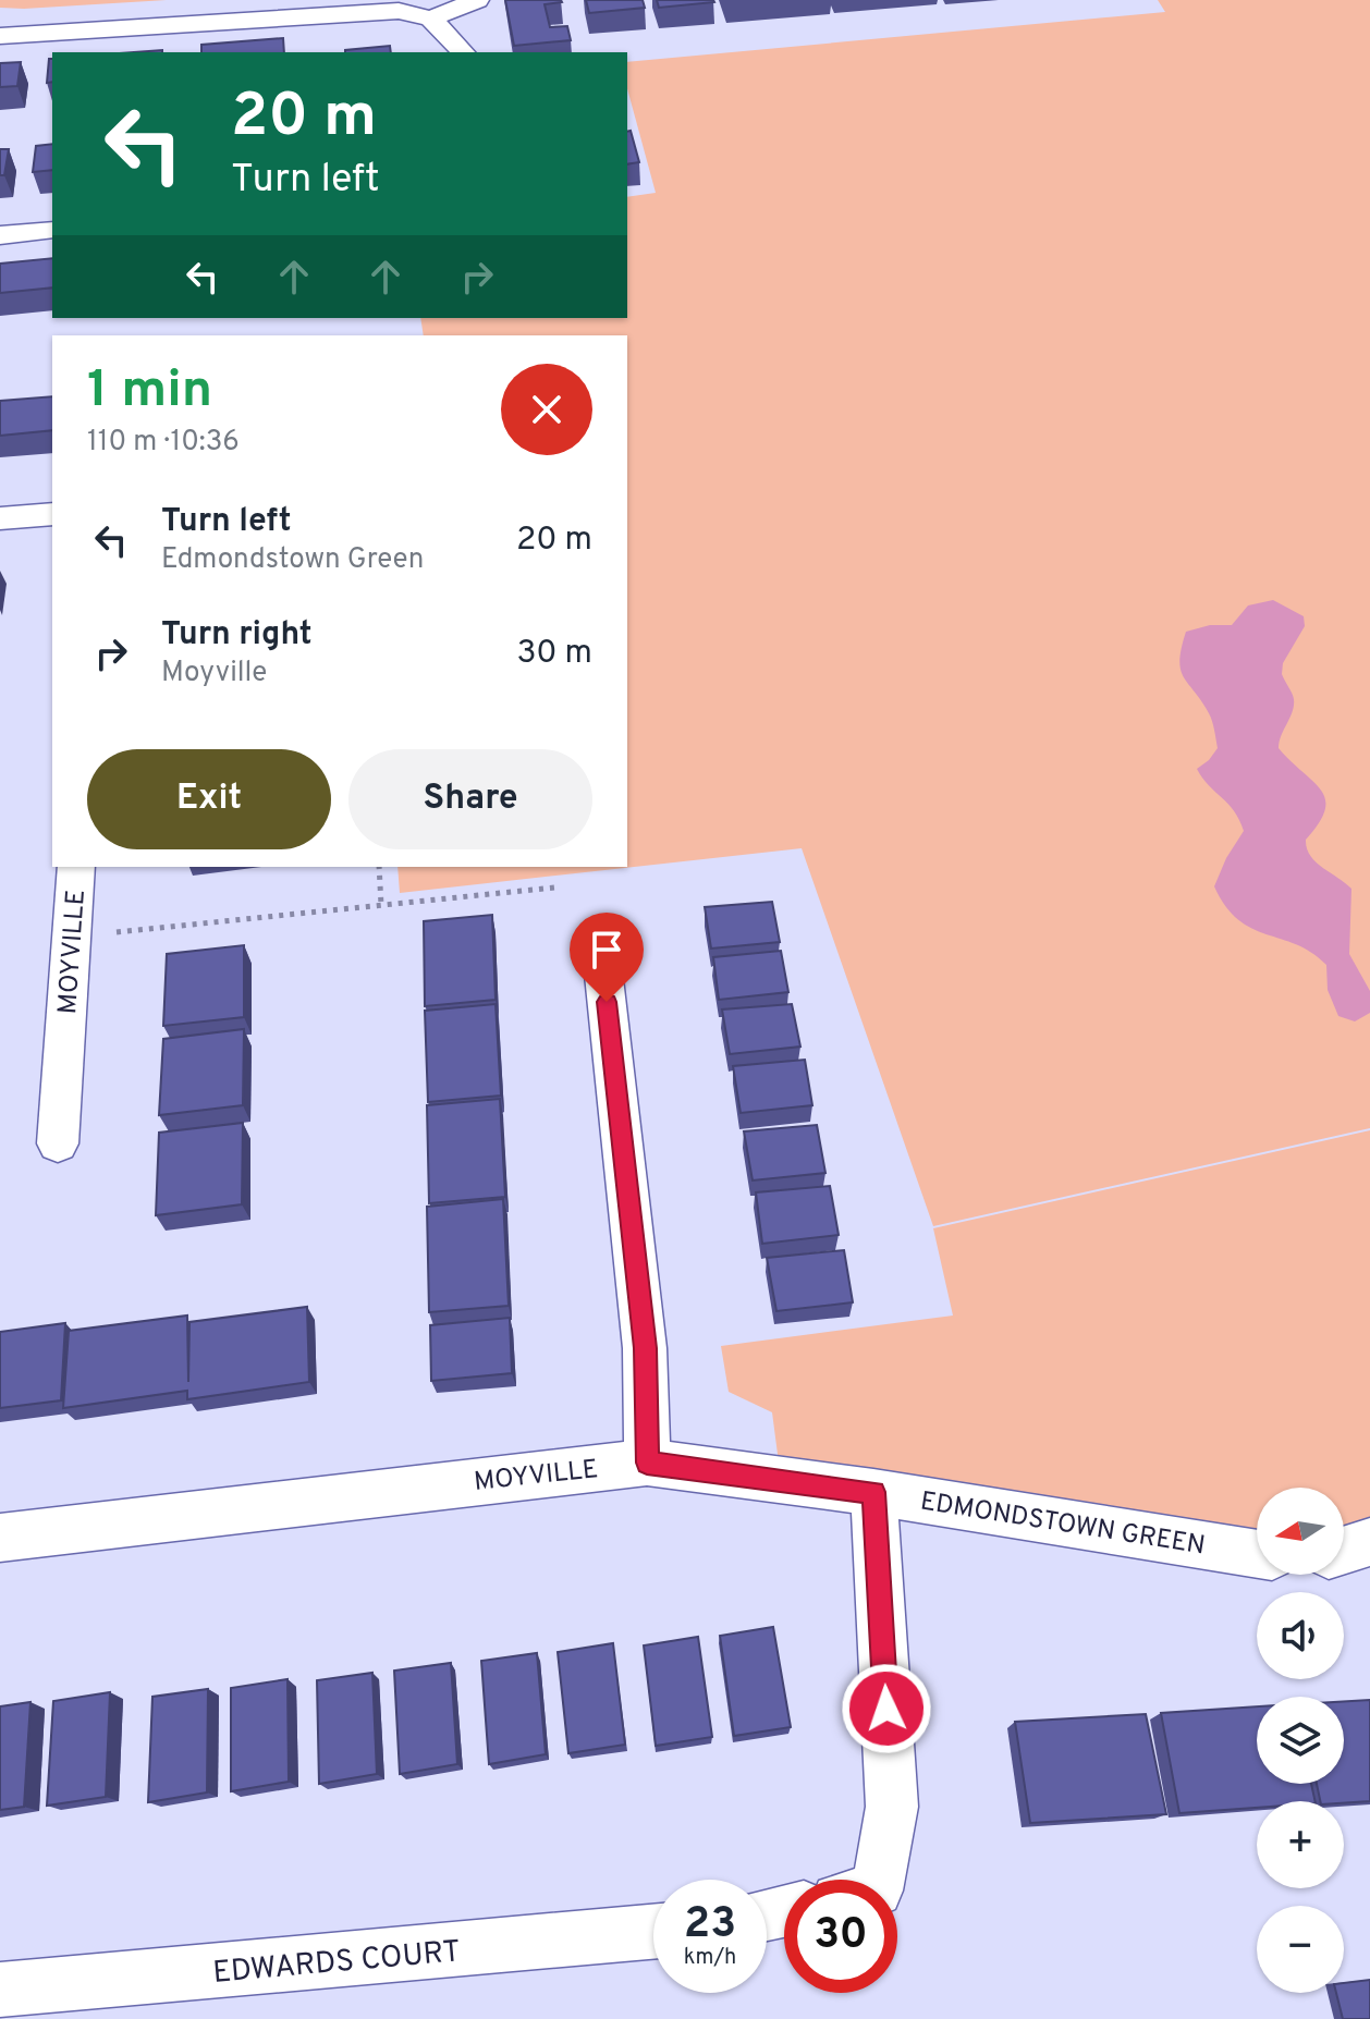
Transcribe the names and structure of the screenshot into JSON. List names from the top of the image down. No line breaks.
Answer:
{"streets":{"street":["MOYVILLE","EDMONDSTOWN GREEN","EDWARDS COURT"]},"crossings":[["MOYVILLE","EDMONDSTOWN GREEN"]],"north":"left","page":{"turn":["20 m","Turn left"],"heading":["1 min","110 m · 10:36"],"list":[{"name":"Turn left","note":"Edmondstown Green","value":"20 m"},{"name":"Turn right","note":"Moyville","value":"30 m"}],"buttons":["Exit","Share"],"map_buttons":["+","−"],"speed":"23 km/h","limit":"30"}}
